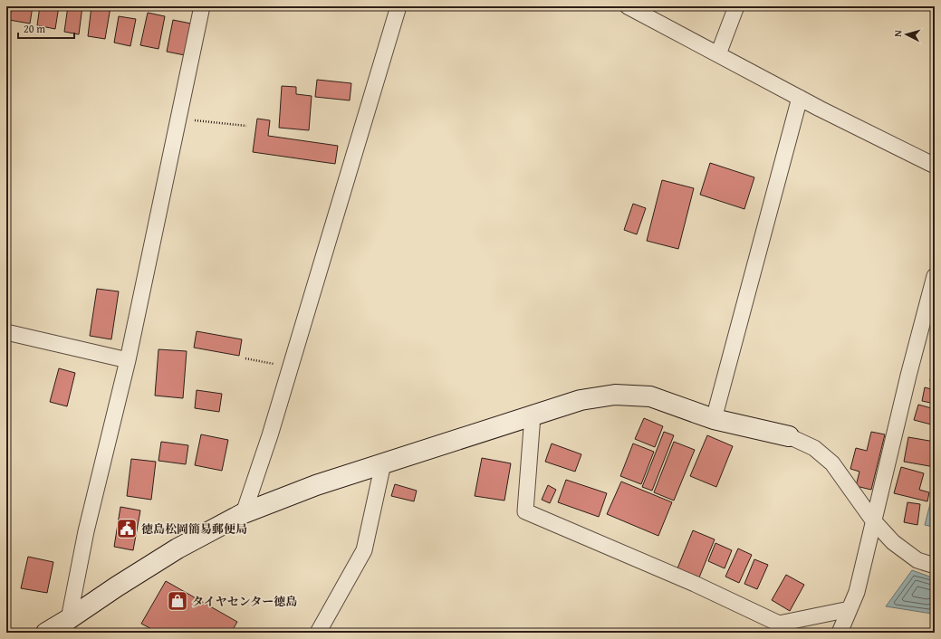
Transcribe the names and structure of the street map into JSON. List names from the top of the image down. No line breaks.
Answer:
{"places":{"public building":["徳島松岡簡易郵便局"],"shop":["タイヤセンター徳島"]},"scale_bar":"20 m","north":"left"}
